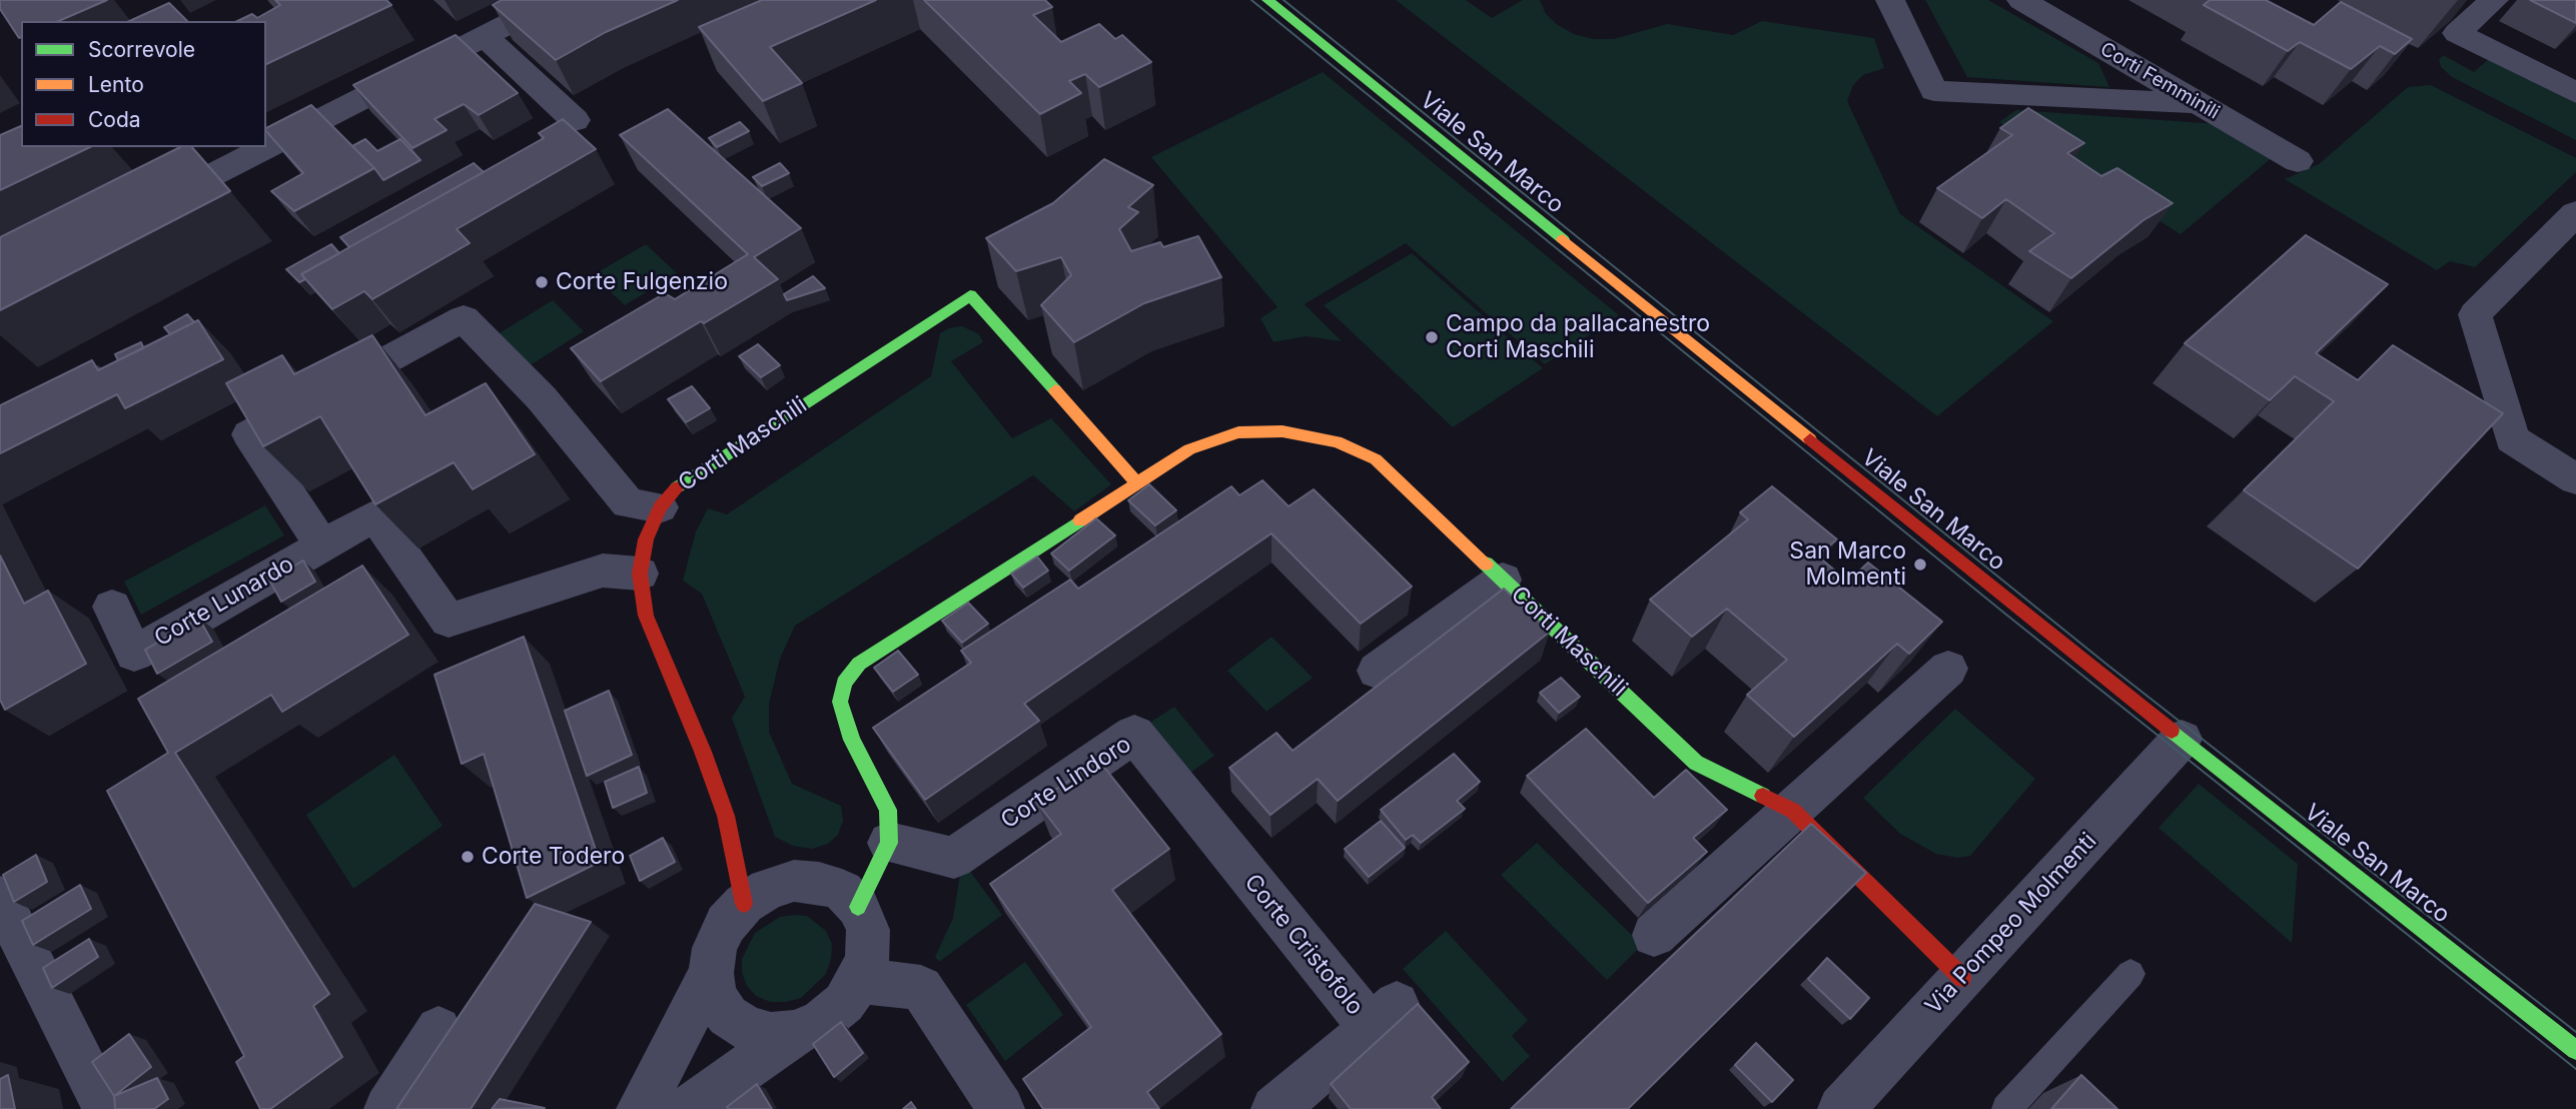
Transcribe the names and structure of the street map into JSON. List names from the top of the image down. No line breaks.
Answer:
{"streets":{"street":["Corti Femminili","Viale San Marco","Corti Maschili","Corte Lunardo","Corte Lindoro","Via Pompeo Molmenti","Corte Cristofolo"]},"crossings":[["Viale San Marco","Via Pompeo Molmenti"],["Corti Maschili","Corte Lunardo"],["Corti Maschili","Corte Lindoro"],["Corti Maschili","Via Pompeo Molmenti"],["Corte Lindoro","Corte Cristofolo"]],"places":["Corte Fulgenzio","Campo da pallacanestro Corti Maschili","San Marco Molmenti","Corte Todero"],"legend":["Scorrevole","Lento","Coda"]}
